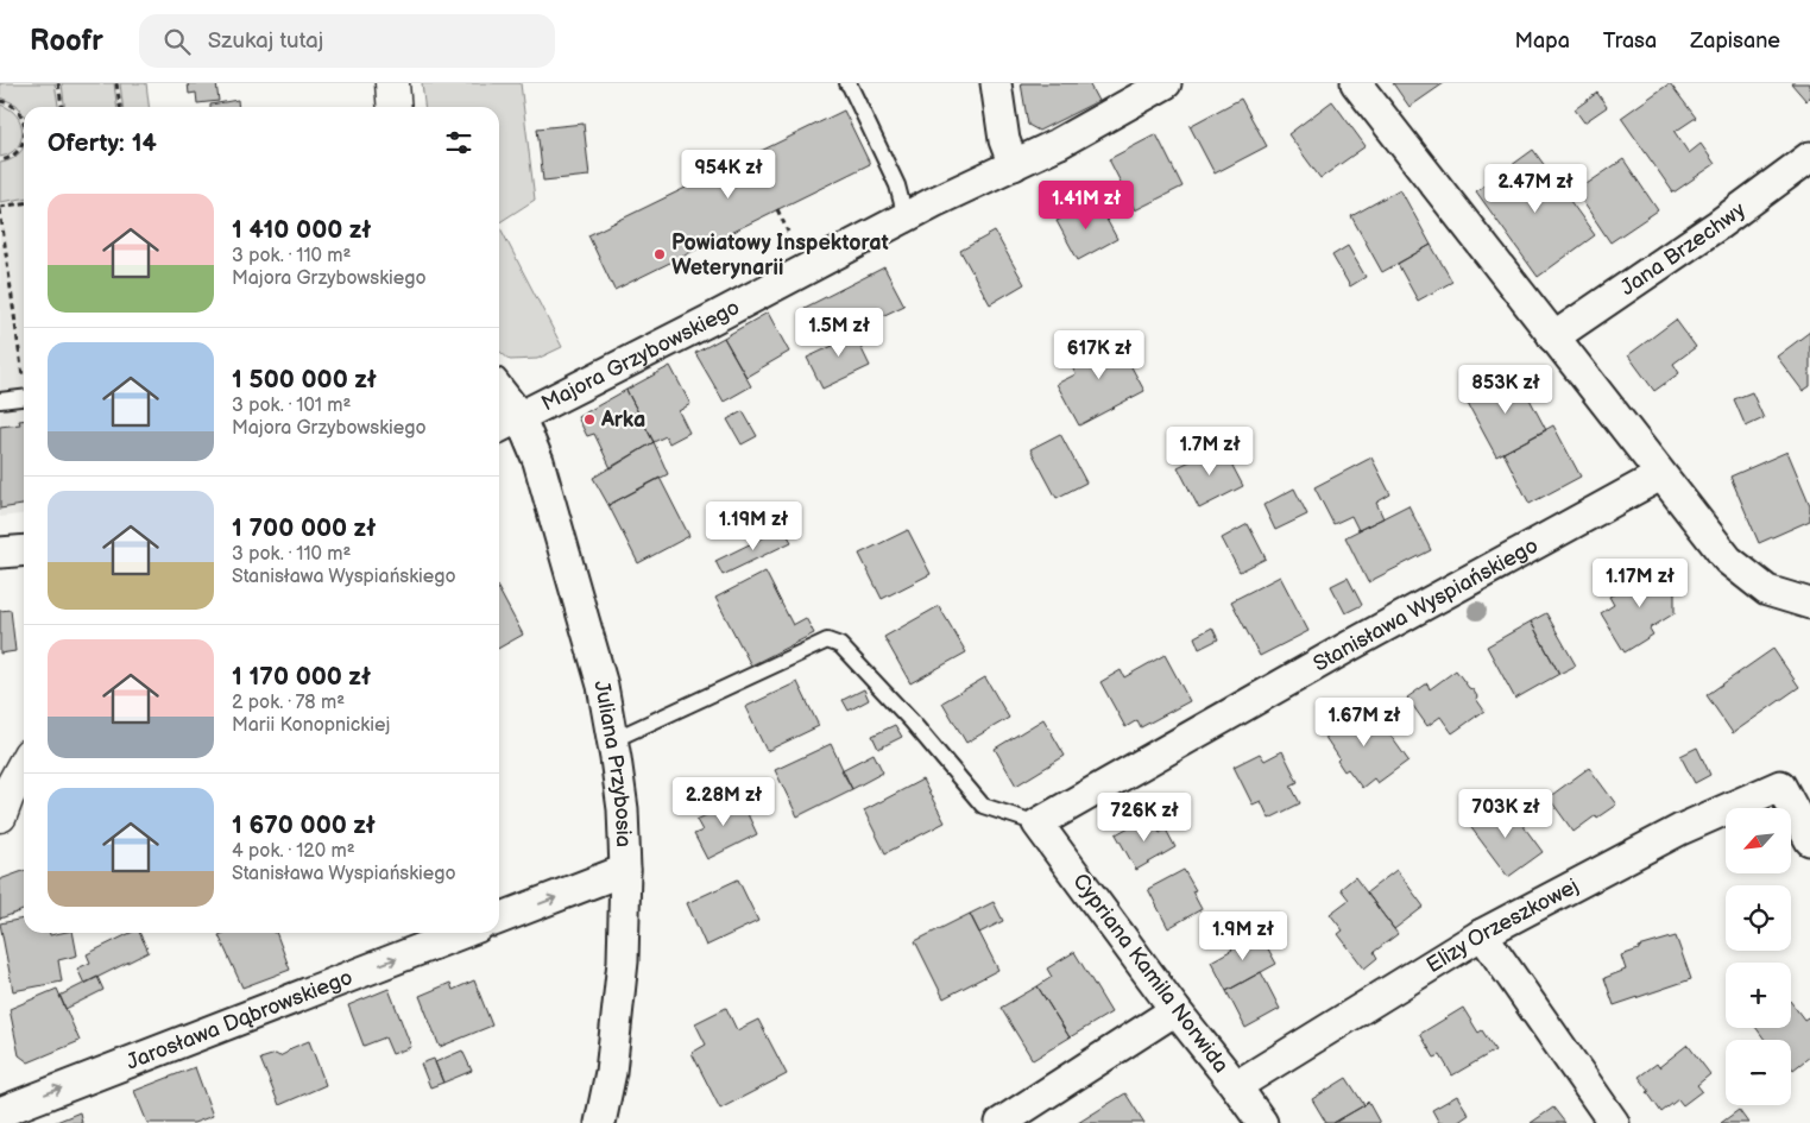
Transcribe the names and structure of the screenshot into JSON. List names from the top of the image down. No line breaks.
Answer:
{"streets":{"street":["Jana Brzechwy","Majora Grzybowskiego","Stanisława Wyspiańskiego","Juliana Przybosia","Elizy Orzeszkowej","Cypriana Kamila Norwida","Jarosława Dąbrowskiego"]},"crossings":[["Majora Grzybowskiego","Juliana Przybosia"],["Stanisława Wyspiańskiego","Cypriana Kamila Norwida"],["Elizy Orzeszkowej","Cypriana Kamila Norwida"]],"one_way":["Jarosława Dąbrowskiego"],"places":["Powiatowy Inspektorat Weterynarii","Arka"],"north":"bottom left","page":{"header":"Roofr","search":"Szukaj tutaj","nav":["Mapa","Trasa","Zapisane"],"heading":"Oferty: 14","price":["954K zł","2.47M zł","1.41M zł","1.5M zł","617K zł","853K zł","1.7M zł","1.19M zł","1.17M zł","1.67M zł","2.28M zł","703K zł","726K zł","1.9M zł"],"list":[{"name":"1 410 000 zł","note":"3 pok. · 110 m² · Majora Grzybowskiego"},{"name":"1 500 000 zł","note":"3 pok. · 101 m² · Majora Grzybowskiego"},{"name":"1 700 000 zł","note":"3 pok. · 110 m² · Stanisława Wyspiańskiego"},{"name":"1 170 000 zł","note":"2 pok. · 78 m² · Marii Konopnickiej"},{"name":"1 670 000 zł","note":"4 pok. · 120 m² · Stanisława Wyspiańskiego"}],"map_buttons":["+","−"]}}
